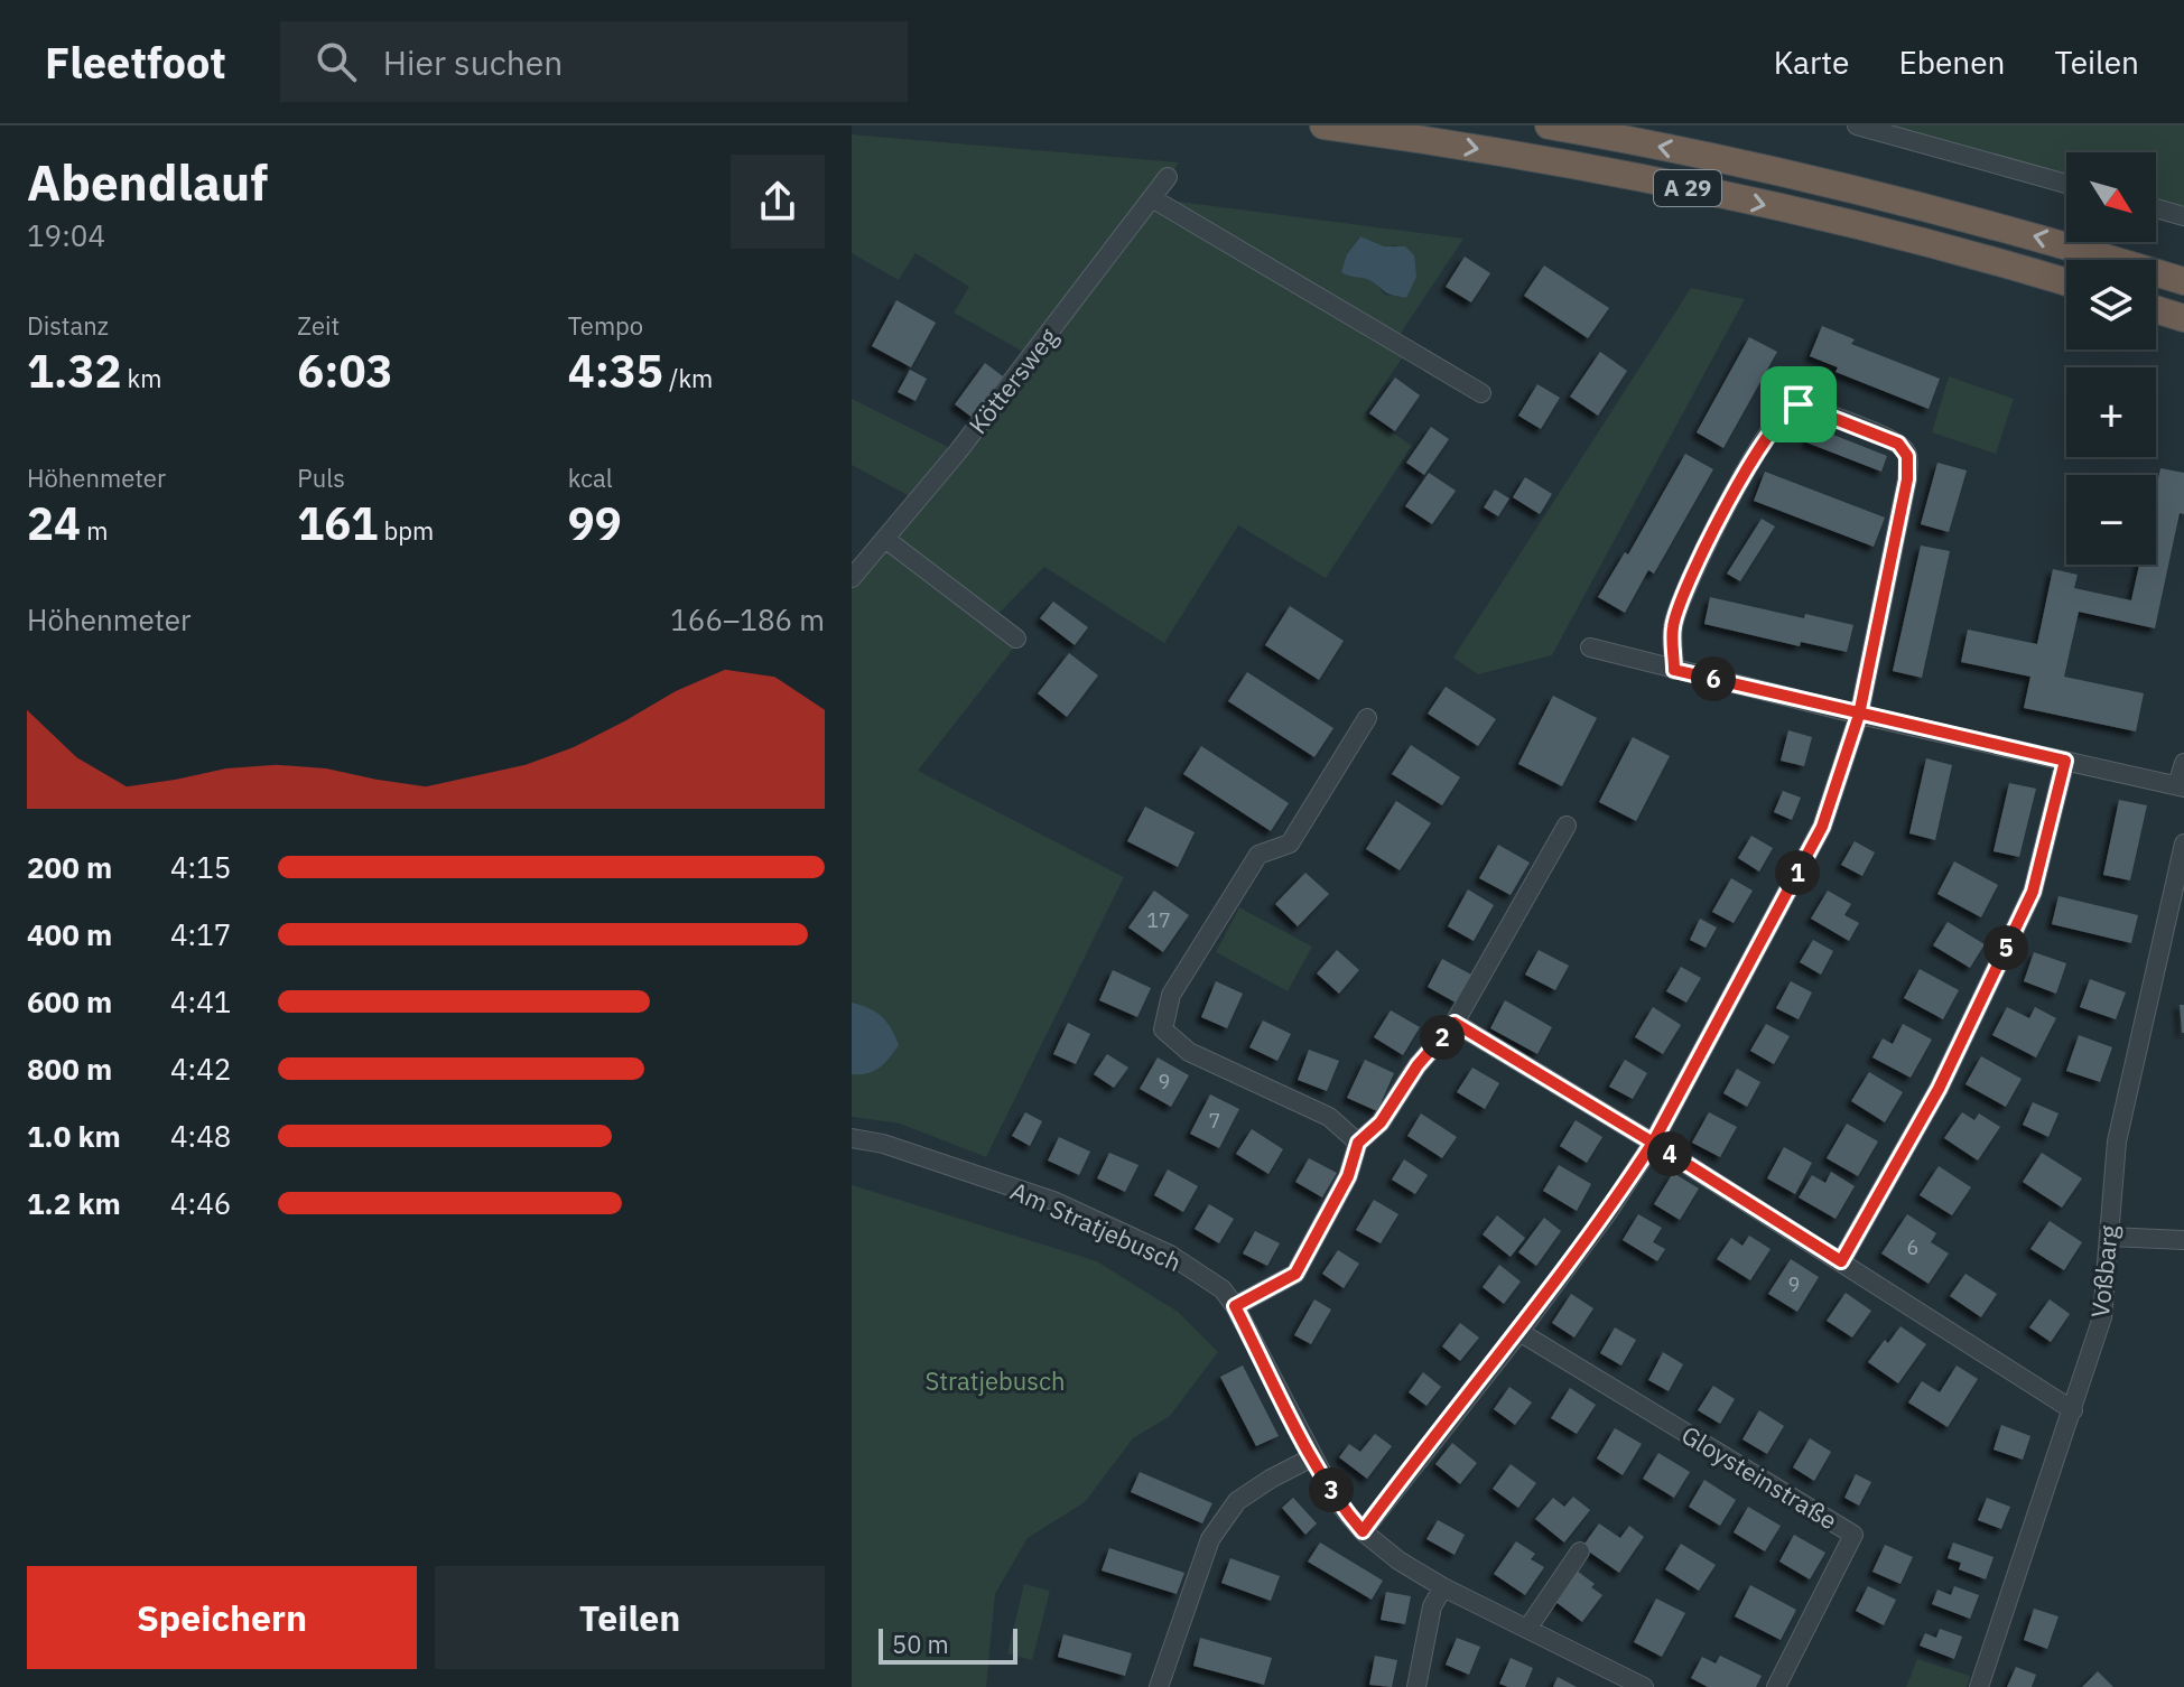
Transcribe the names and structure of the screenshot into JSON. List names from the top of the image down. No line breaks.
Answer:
{"streets":{"highway":["A 29"],"street":["Köttersweg","Am Stratjebusch","Voßbarg","Gloysteinstraße"]},"parks":["Stratjebusch"],"house_numbers":["17","9","7","6","9"],"scale_bar":"50 m","north":"bottom right","page":{"header":"Fleetfoot","search":"Hier suchen","nav":["Karte","Ebenen","Teilen"],"heading":["Abendlauf","19:04"],"map_buttons":["+","−"],"stats":[["Distanz","1.32 km"],["Zeit","6:03"],["Tempo","4:35 /km"],["Höhenmeter","24 m"],["Puls","161 bpm"],["kcal","99"]],"chart":["Höhenmeter","166–186 m"],"pins":["6","1","5","2","4","3"],"list":[{"name":"200 m","note":"4:15"},{"name":"400 m","note":"4:17"},{"name":"600 m","note":"4:41"},{"name":"800 m","note":"4:42"},{"name":"1.0 km","note":"4:48"},{"name":"1.2 km","note":"4:46"}],"buttons":["Speichern","Teilen"],"scale":"50 m"}}
